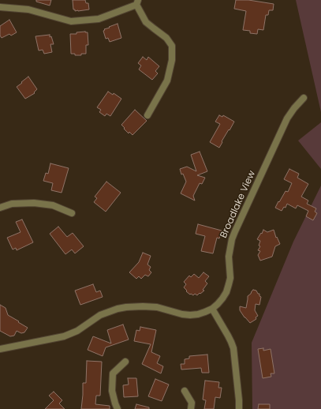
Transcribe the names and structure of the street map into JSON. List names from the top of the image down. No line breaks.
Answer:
{"streets":{"street":["Broadlake View"]}}
